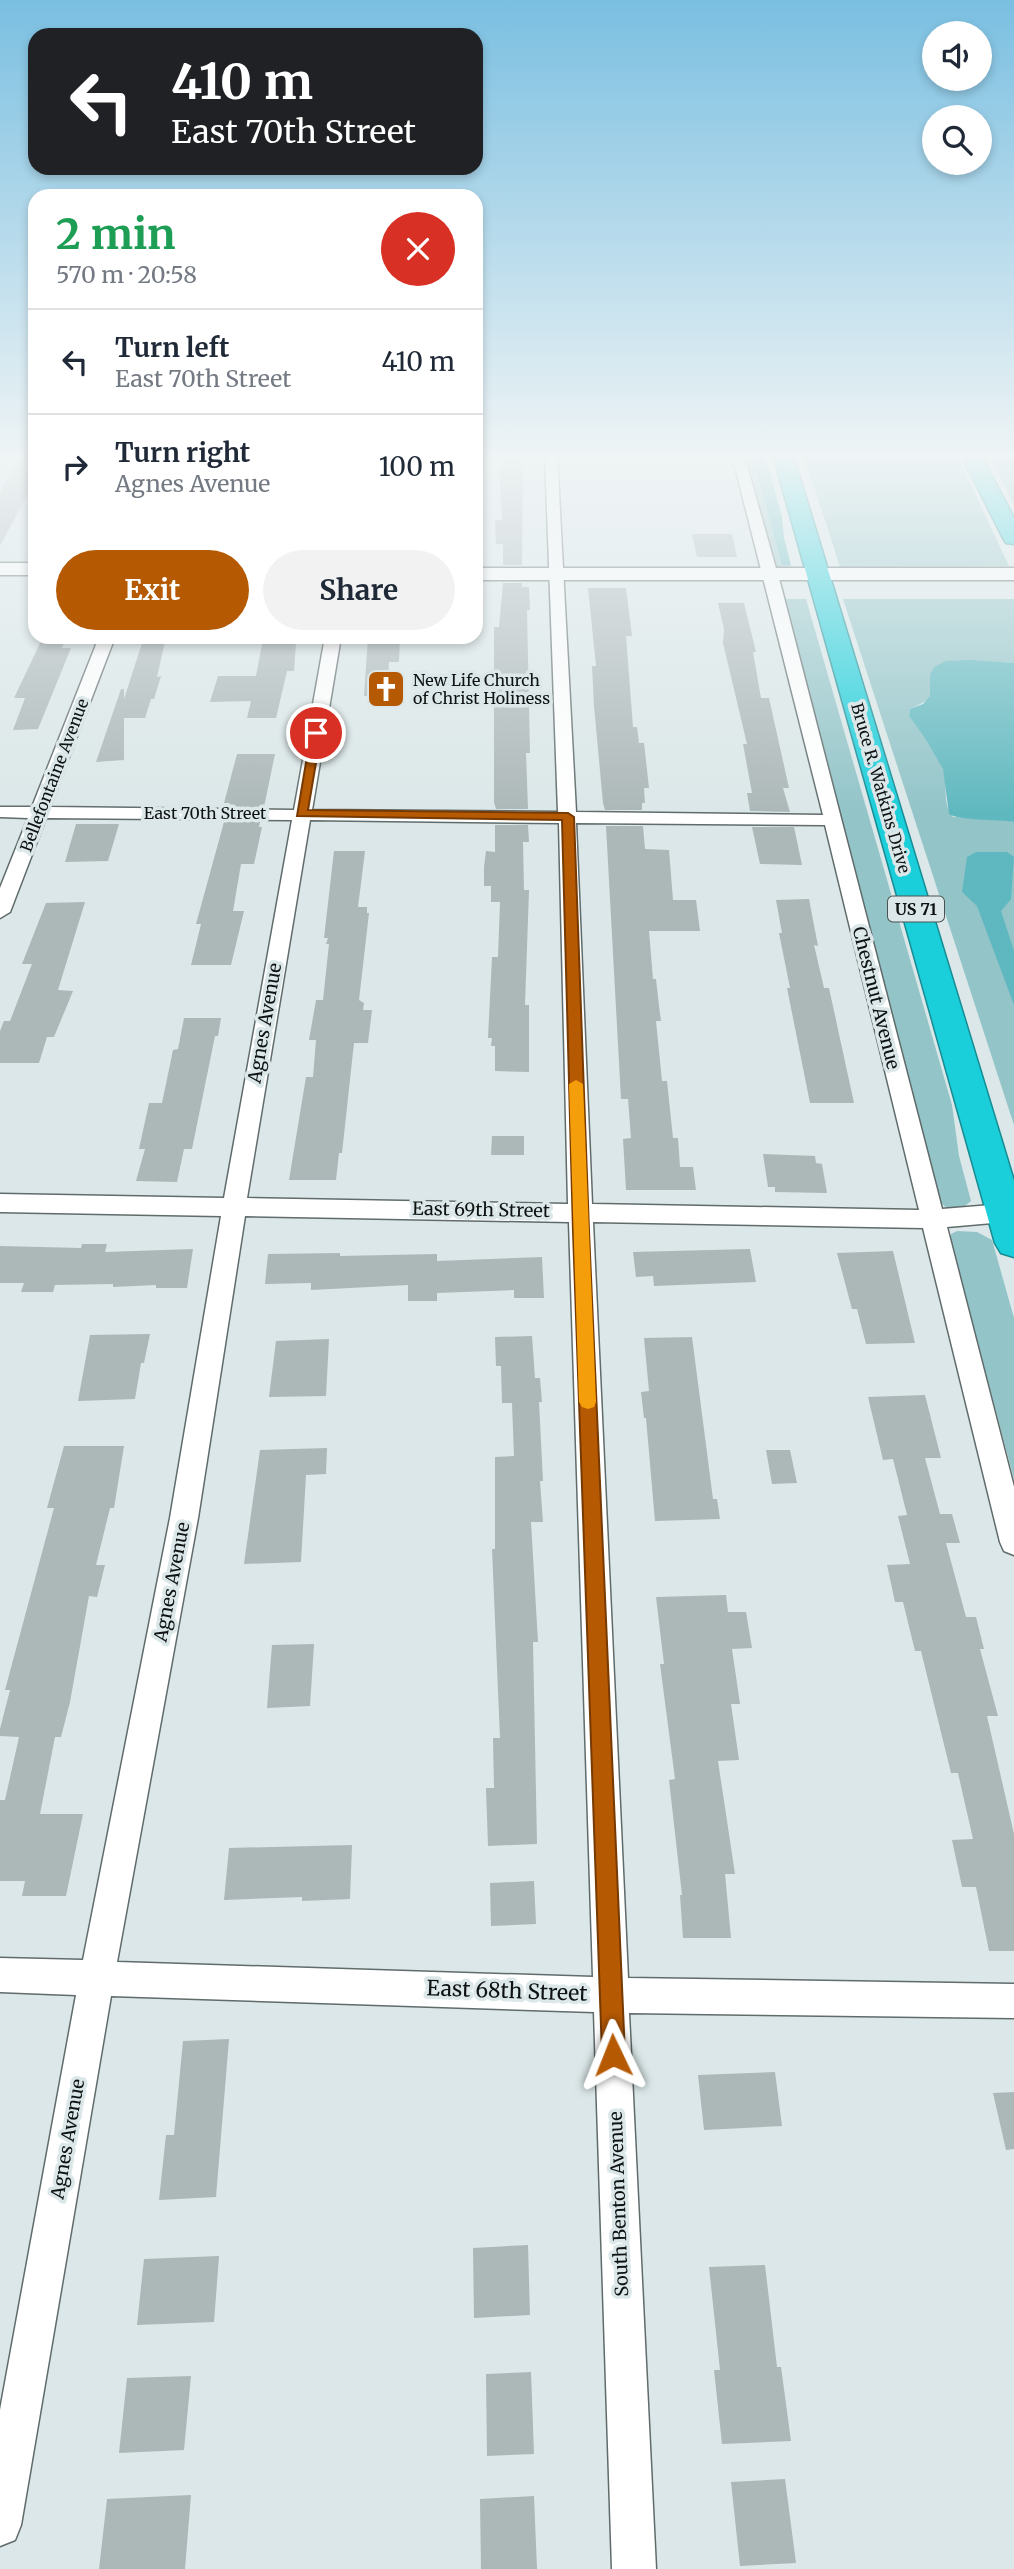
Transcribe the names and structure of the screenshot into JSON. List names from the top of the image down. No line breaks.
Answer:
{"streets":{"highway":["Bruce R. Watkins Drive","US 71"],"street":["Bellefontaine Avenue","East 70th Street","Chestnut Avenue","Agnes Avenue","East 69th Street","East 68th Street","South Benton Avenue"]},"crossings":[["Bellefontaine Avenue","East 70th Street"],["Bruce R. Watkins Drive","East 69th Street"],["East 70th Street","Chestnut Avenue"],["East 70th Street","Agnes Avenue"],["East 70th Street","South Benton Avenue"],["Chestnut Avenue","East 69th Street"],["Agnes Avenue","East 69th Street"],["Agnes Avenue","East 68th Street"],["East 69th Street","South Benton Avenue"],["East 68th Street","South Benton Avenue"]],"places":{"church":["New Life Church of Christ Holiness"]},"page":{"turn":["410 m","East 70th Street"],"heading":["2 min","570 m · 20:58"],"list":[{"name":"Turn left","note":"East 70th Street","value":"410 m"},{"name":"Turn right","note":"Agnes Avenue","value":"100 m"}],"buttons":["Exit","Share"]}}
